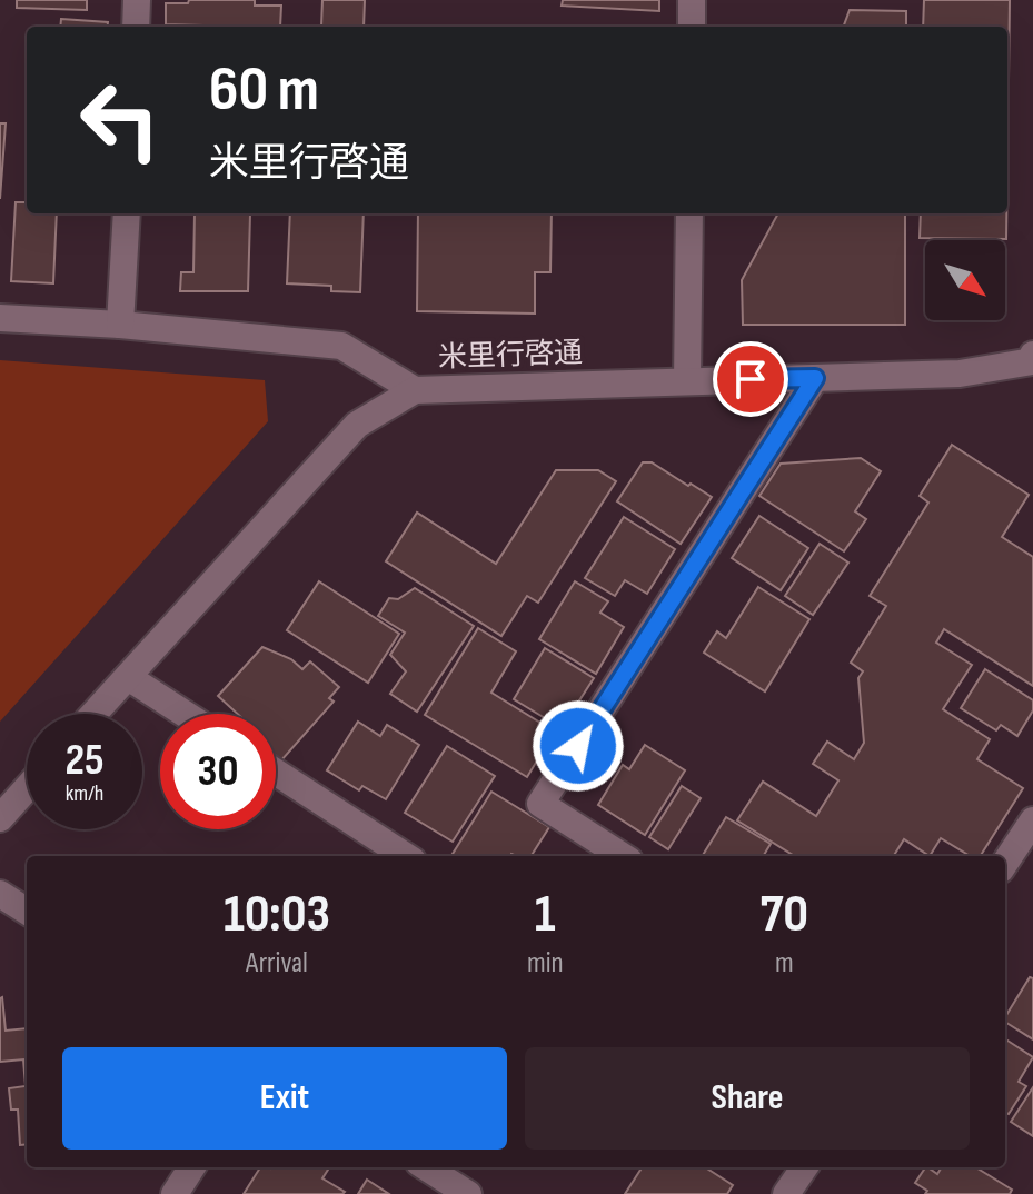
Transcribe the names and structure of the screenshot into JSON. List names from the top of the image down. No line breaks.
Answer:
{"streets":{"street":["米里行啓通"]},"north":"bottom right","page":{"turn":["60 m","米里行啓通"],"speed":"25 km/h","limit":"30","eta":["10:03","Arrival","1","min","70","m"],"buttons":["Exit","Share"]}}
